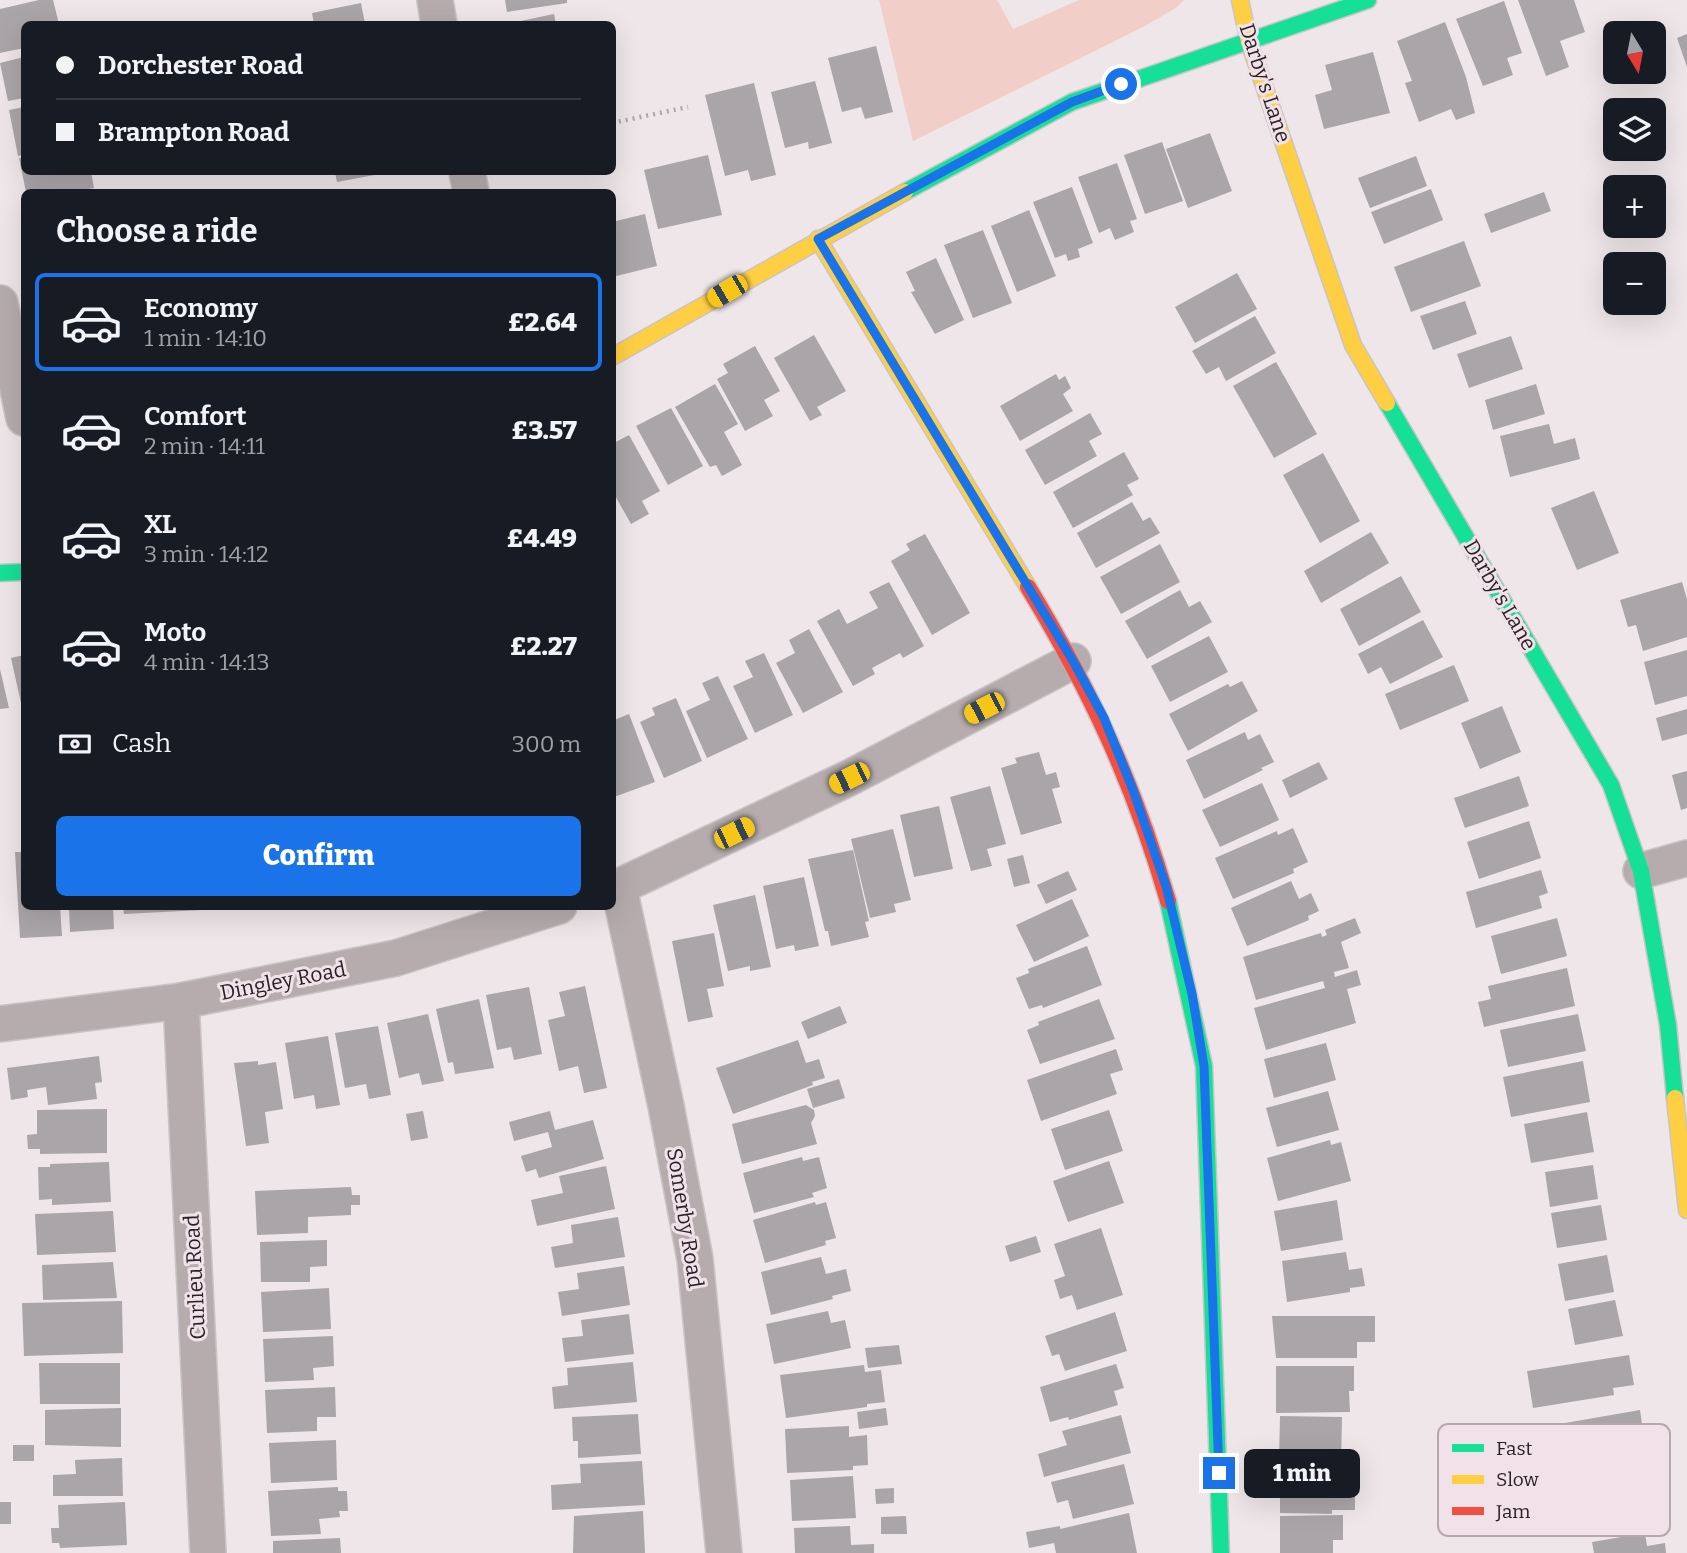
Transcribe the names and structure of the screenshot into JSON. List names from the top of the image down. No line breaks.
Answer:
{"streets":{"street":["Darby's Lane","Dingley Road","Somerby Road","Curlieu Road"]},"crossings":[["Dingley Road","Curlieu Road"]],"legend":["Fast","Slow","Jam"],"north":"bottom","page":{"map_buttons":["+","−"],"banner":["Dorchester Road","Brampton Road"],"heading":"Choose a ride","list":[{"name":"Economy","note":"1 min · 14:10","value":"£2.64"},{"name":"Comfort","note":"2 min · 14:11","value":"£3.57"},{"name":"XL","note":"3 min · 14:12","value":"£4.49"},{"name":"Moto","note":"4 min · 14:13","value":"£2.27"}],"pay":["Cash","300 m"],"buttons":"Confirm","bubble":"1 min"}}
